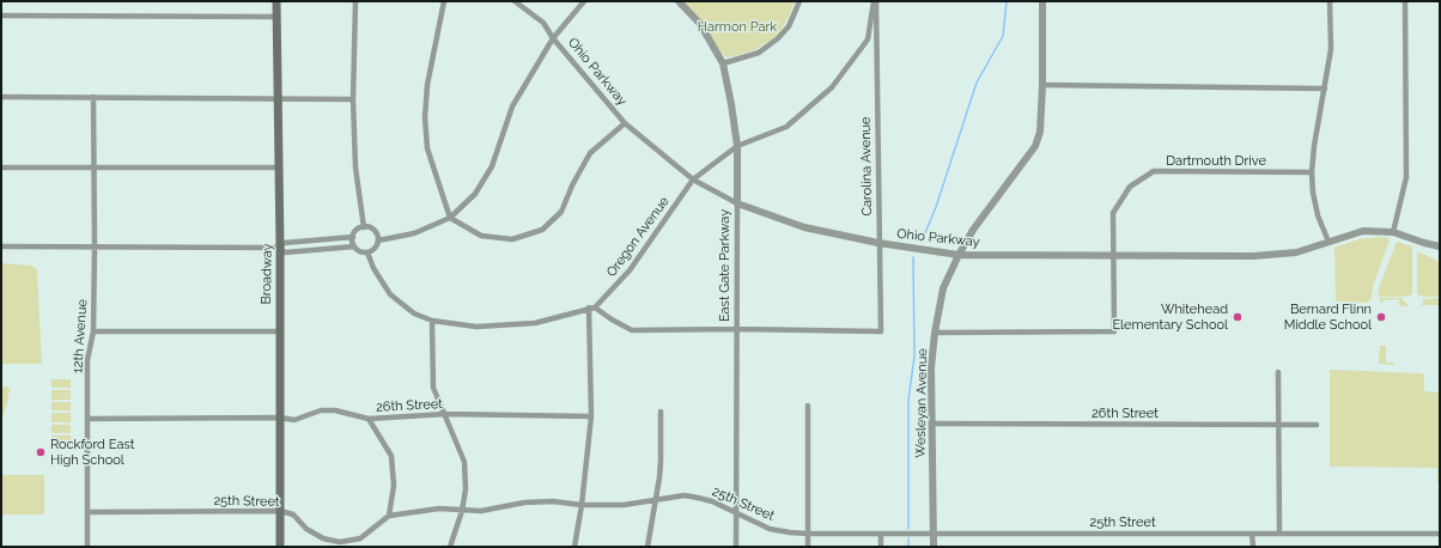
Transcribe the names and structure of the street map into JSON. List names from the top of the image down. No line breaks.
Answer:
{"streets":{"main road":["Broadway"],"street":["Ohio Parkway","Dartmouth Drive","Carolina Avenue","Oregon Avenue","East Gate Parkway","12th Avenue","Wesleyan Avenue","26th Street","25th Street"]},"crossings":[["Ohio Parkway","Dartmouth Drive"],["Ohio Parkway","Carolina Avenue"],["Ohio Parkway","Oregon Avenue"],["Ohio Parkway","East Gate Parkway"],["Ohio Parkway","Wesleyan Avenue"],["Dartmouth Drive","Wesleyan Avenue"],["Carolina Avenue","Oregon Avenue"],["Carolina Avenue","East Gate Parkway"],["Oregon Avenue","East Gate Parkway"],["East Gate Parkway","25th Street"],["Broadway","26th Street"],["Broadway","25th Street"],["12th Avenue","26th Street"],["12th Avenue","25th Street"],["Wesleyan Avenue","26th Street"],["Wesleyan Avenue","25th Street"],["26th Street","25th Street"]],"parks":["Harmon Park"],"places":["Whitehead Elementary School","Bernard Flinn Middle School","Rockford East High School"]}
